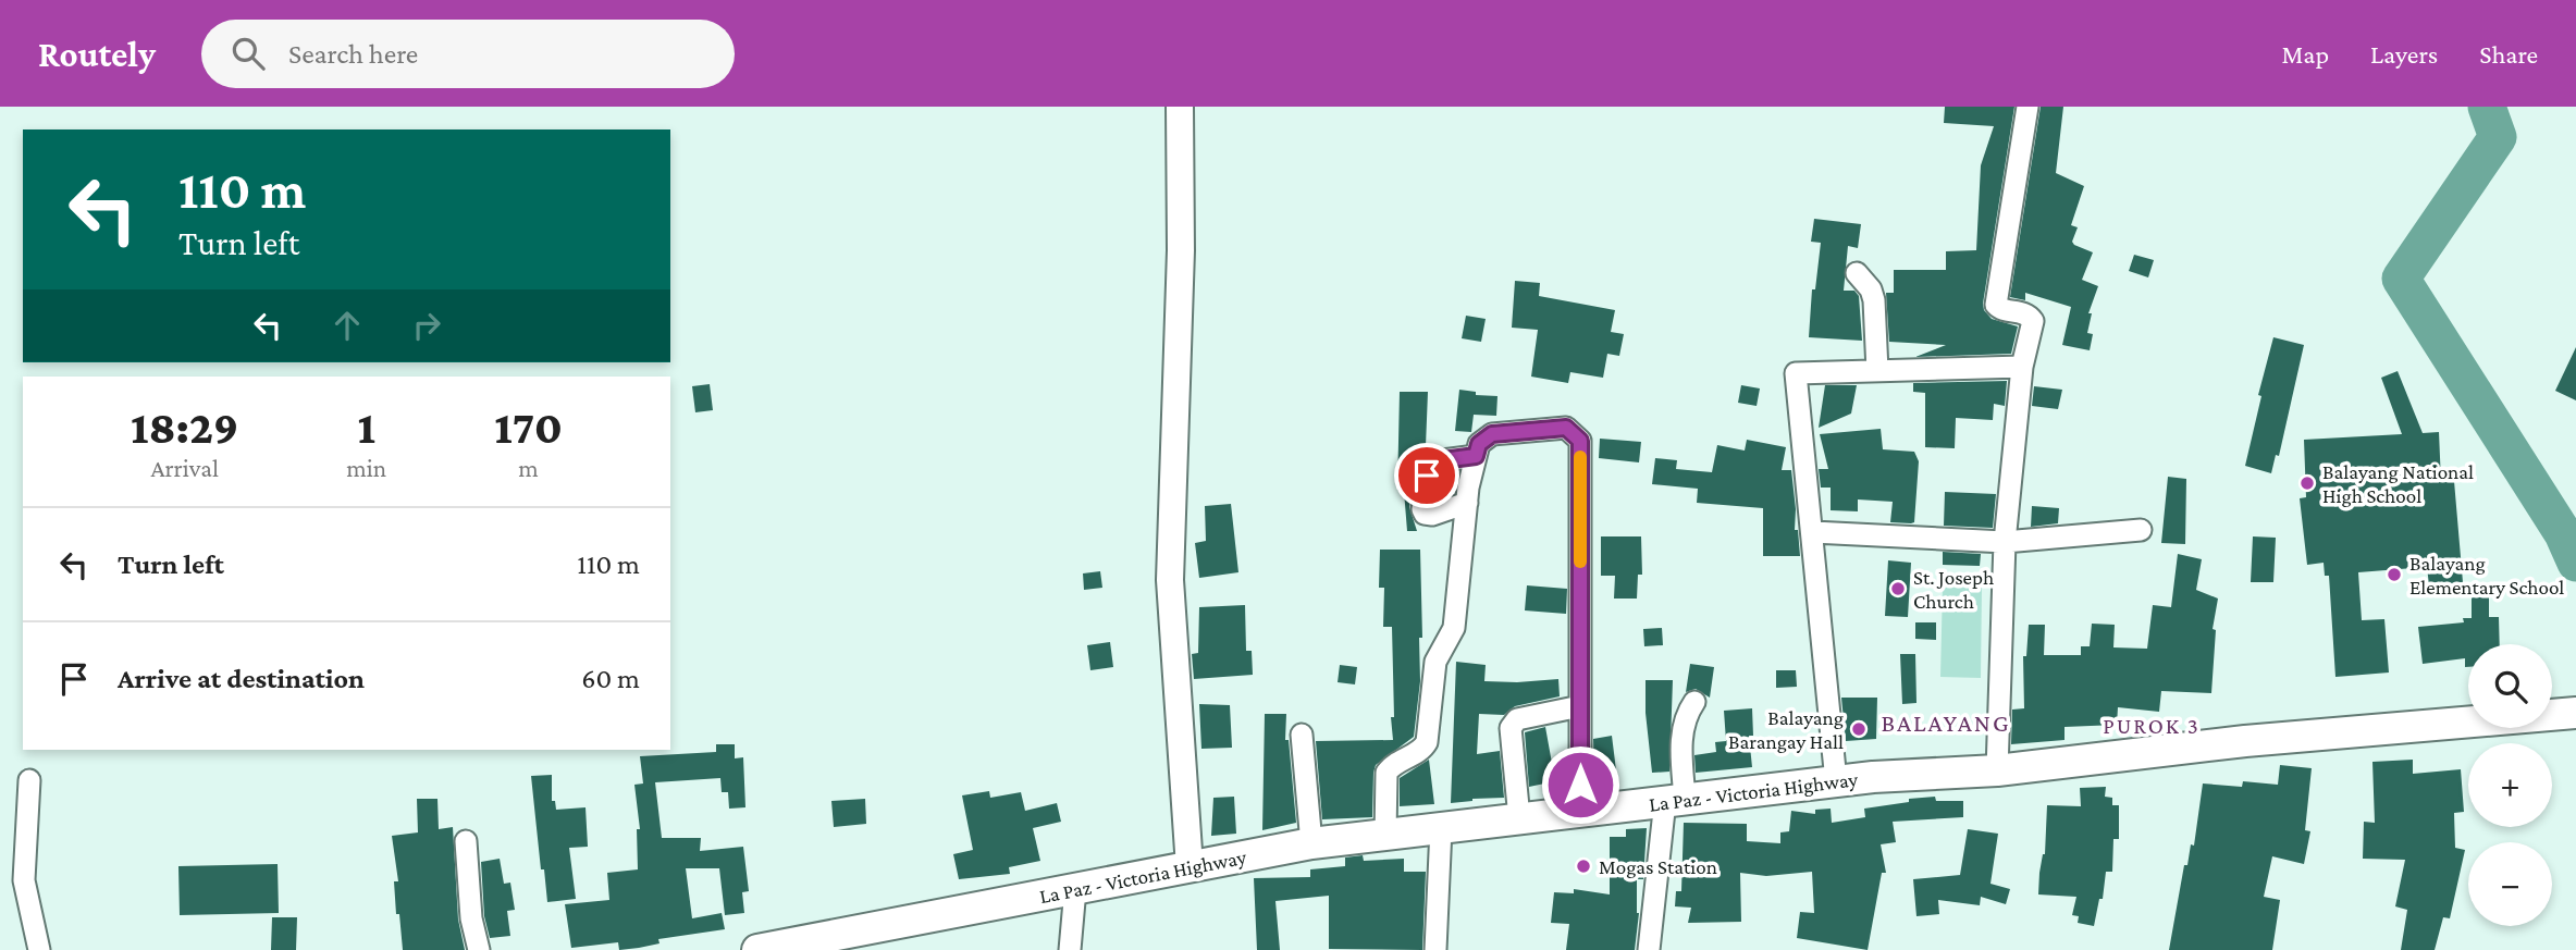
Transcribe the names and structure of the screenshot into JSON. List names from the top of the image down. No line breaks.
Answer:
{"streets":{"main road":["La Paz - Victoria Highway"]},"districts":["BALAYANG","PUROK 3"],"places":["Balayang National High School","Balayang Elementary School","St. Joseph Church","Balayang Barangay Hall","Mogas Station"],"page":{"header":"Routely","search":"Search here","nav":["Map","Layers","Share"],"turn":["110 m","Turn left"],"eta":["18:29","Arrival","1","min","170","m"],"list":[{"name":"Turn left","value":"110 m"},{"name":"Arrive at destination","value":"60 m"}],"map_buttons":["+","−"]}}
